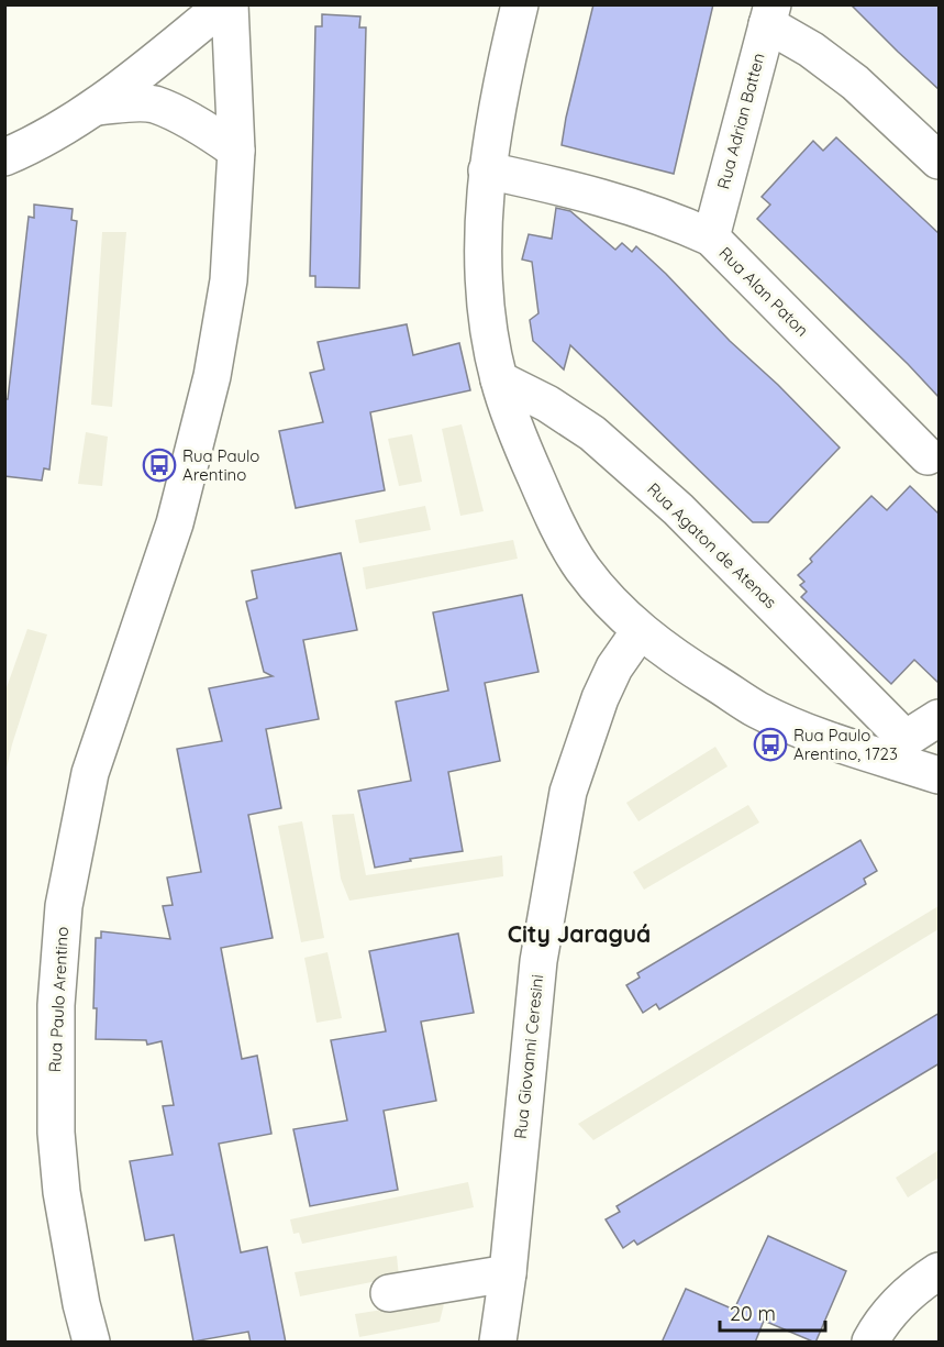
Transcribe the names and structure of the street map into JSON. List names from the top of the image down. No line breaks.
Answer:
{"streets":{"street":["Rua Adrian Batten","Rua Alan Paton","Rua Agaton de Atenas","Rua Paulo Arentino","Rua Giovanni Ceresini"]},"crossings":[["Rua Adrian Batten","Rua Alan Paton"]],"districts":["City Jaraguá"],"places":{"bus stop":["Rua Paulo Arentino","Rua Paulo Arentino, 1723"]},"scale_bar":"20 m"}
